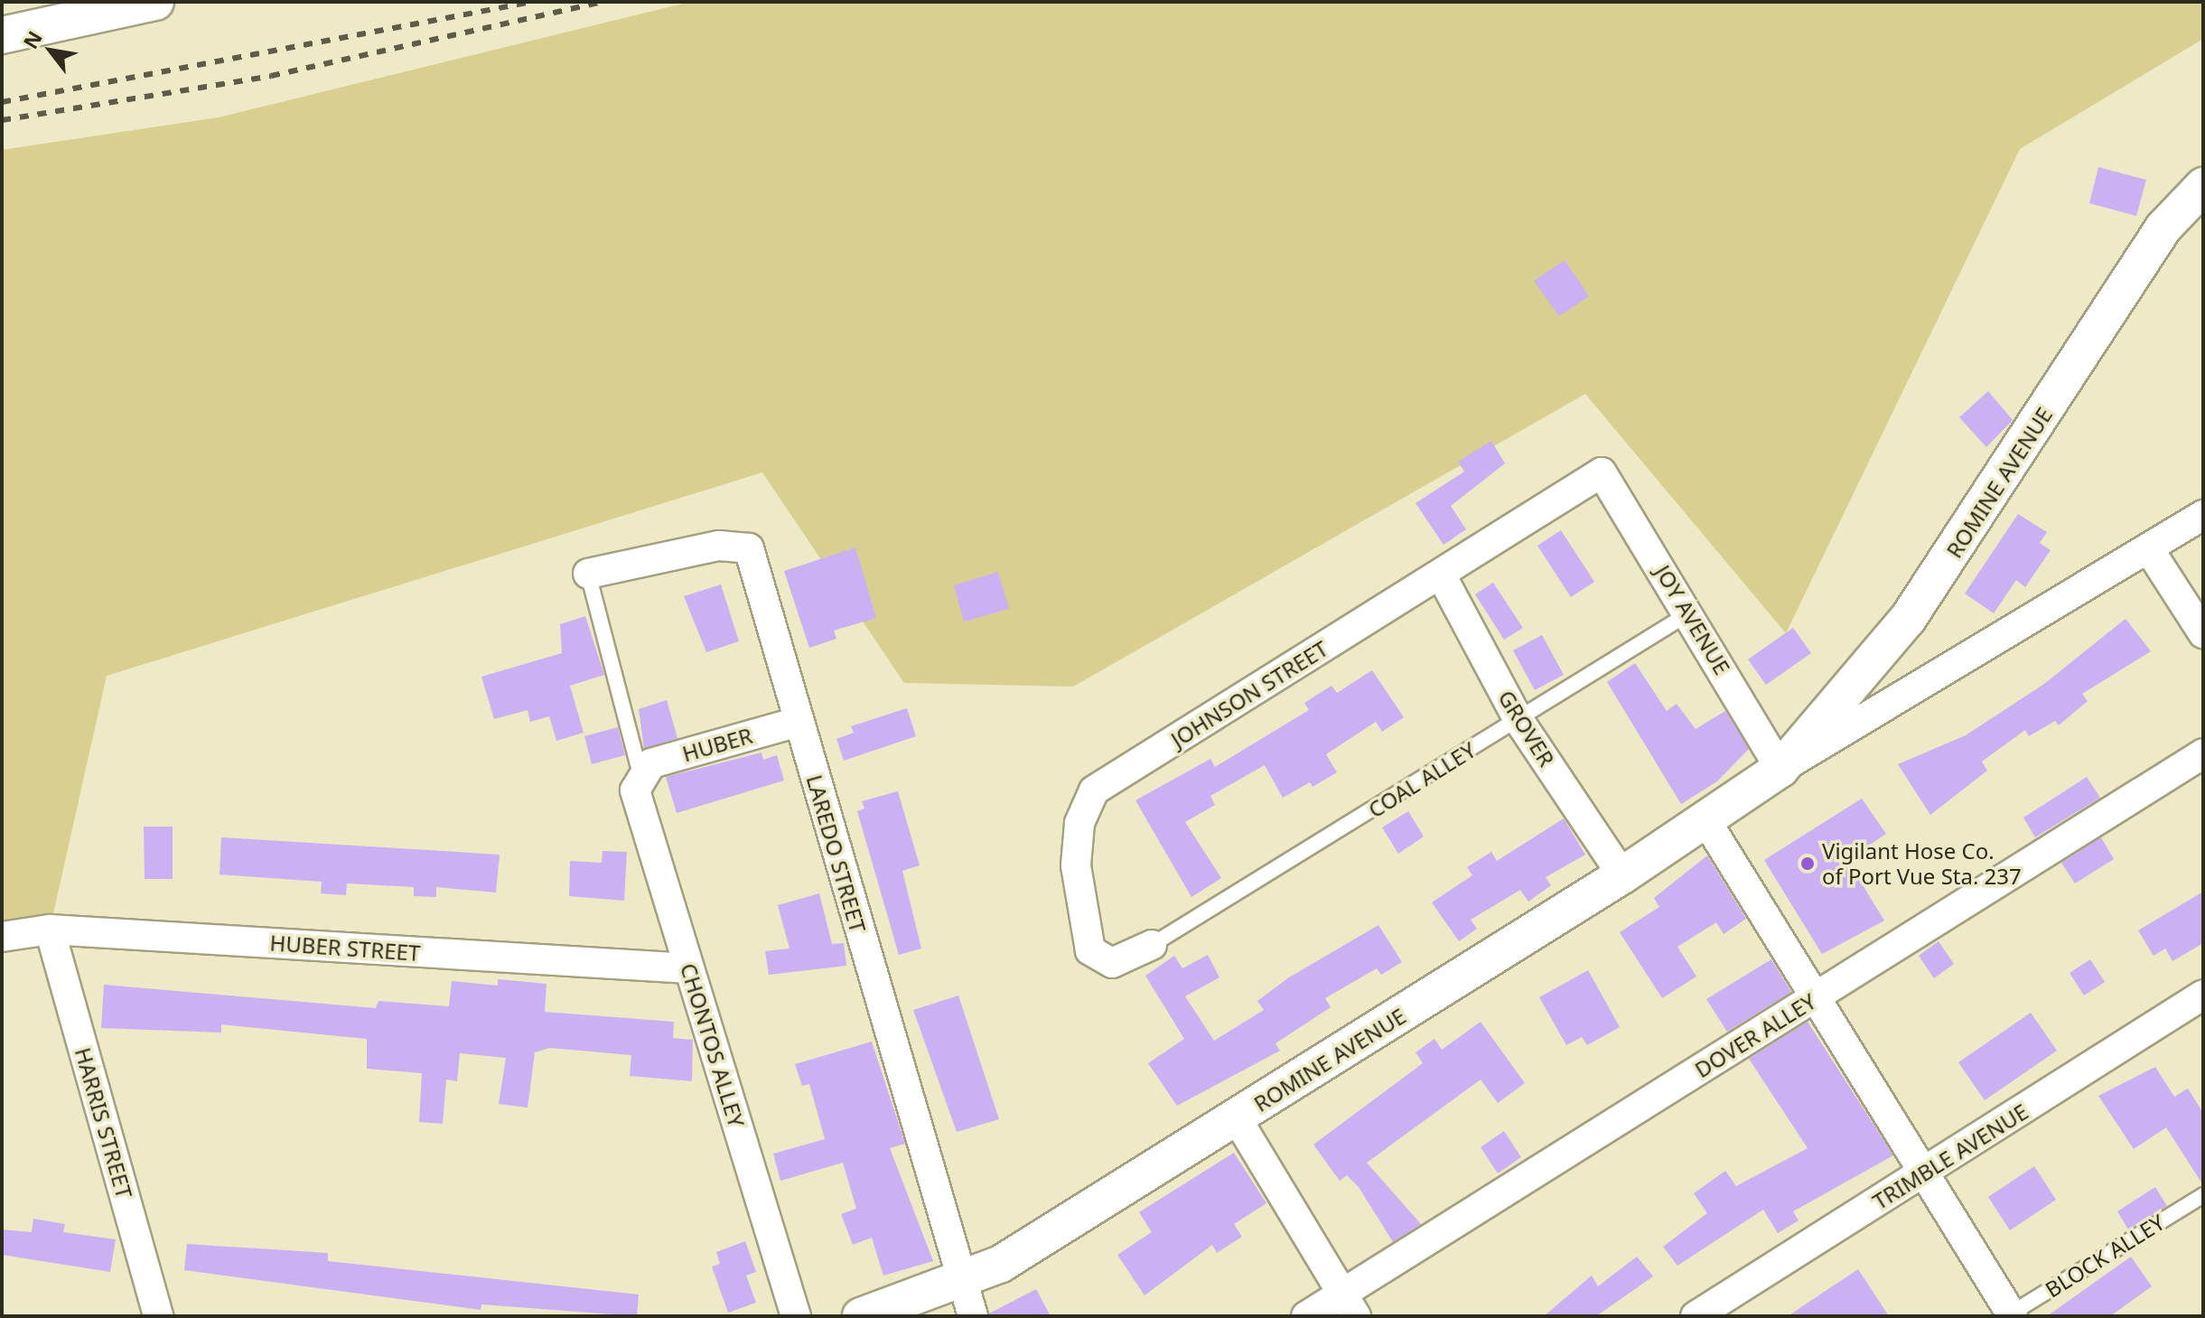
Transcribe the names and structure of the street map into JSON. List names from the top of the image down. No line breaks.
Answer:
{"streets":{"street":["ROMINE AVENUE","JOY AVENUE","JOHNSON STREET","GROVER","HUBER","LAREDO STREET","HUBER STREET","DOVER ALLEY","CHONTOS ALLEY","HARRIS STREET","TRIMBLE AVENUE"],"lane":["COAL ALLEY","BLOCK ALLEY"]},"crossings":[["ROMINE AVENUE","JOY AVENUE"],["ROMINE AVENUE","GROVER"],["ROMINE AVENUE","LAREDO STREET"],["JOY AVENUE","JOHNSON STREET"],["JOY AVENUE","COAL ALLEY"],["JOHNSON STREET","GROVER"],["JOHNSON STREET","COAL ALLEY"],["GROVER","COAL ALLEY"],["HUBER","LAREDO STREET"],["HUBER","CHONTOS ALLEY"],["HUBER STREET","CHONTOS ALLEY"],["HUBER STREET","HARRIS STREET"]],"places":["Vigilant Hose Co. of Port Vue Sta. 237"],"north":"top left"}
